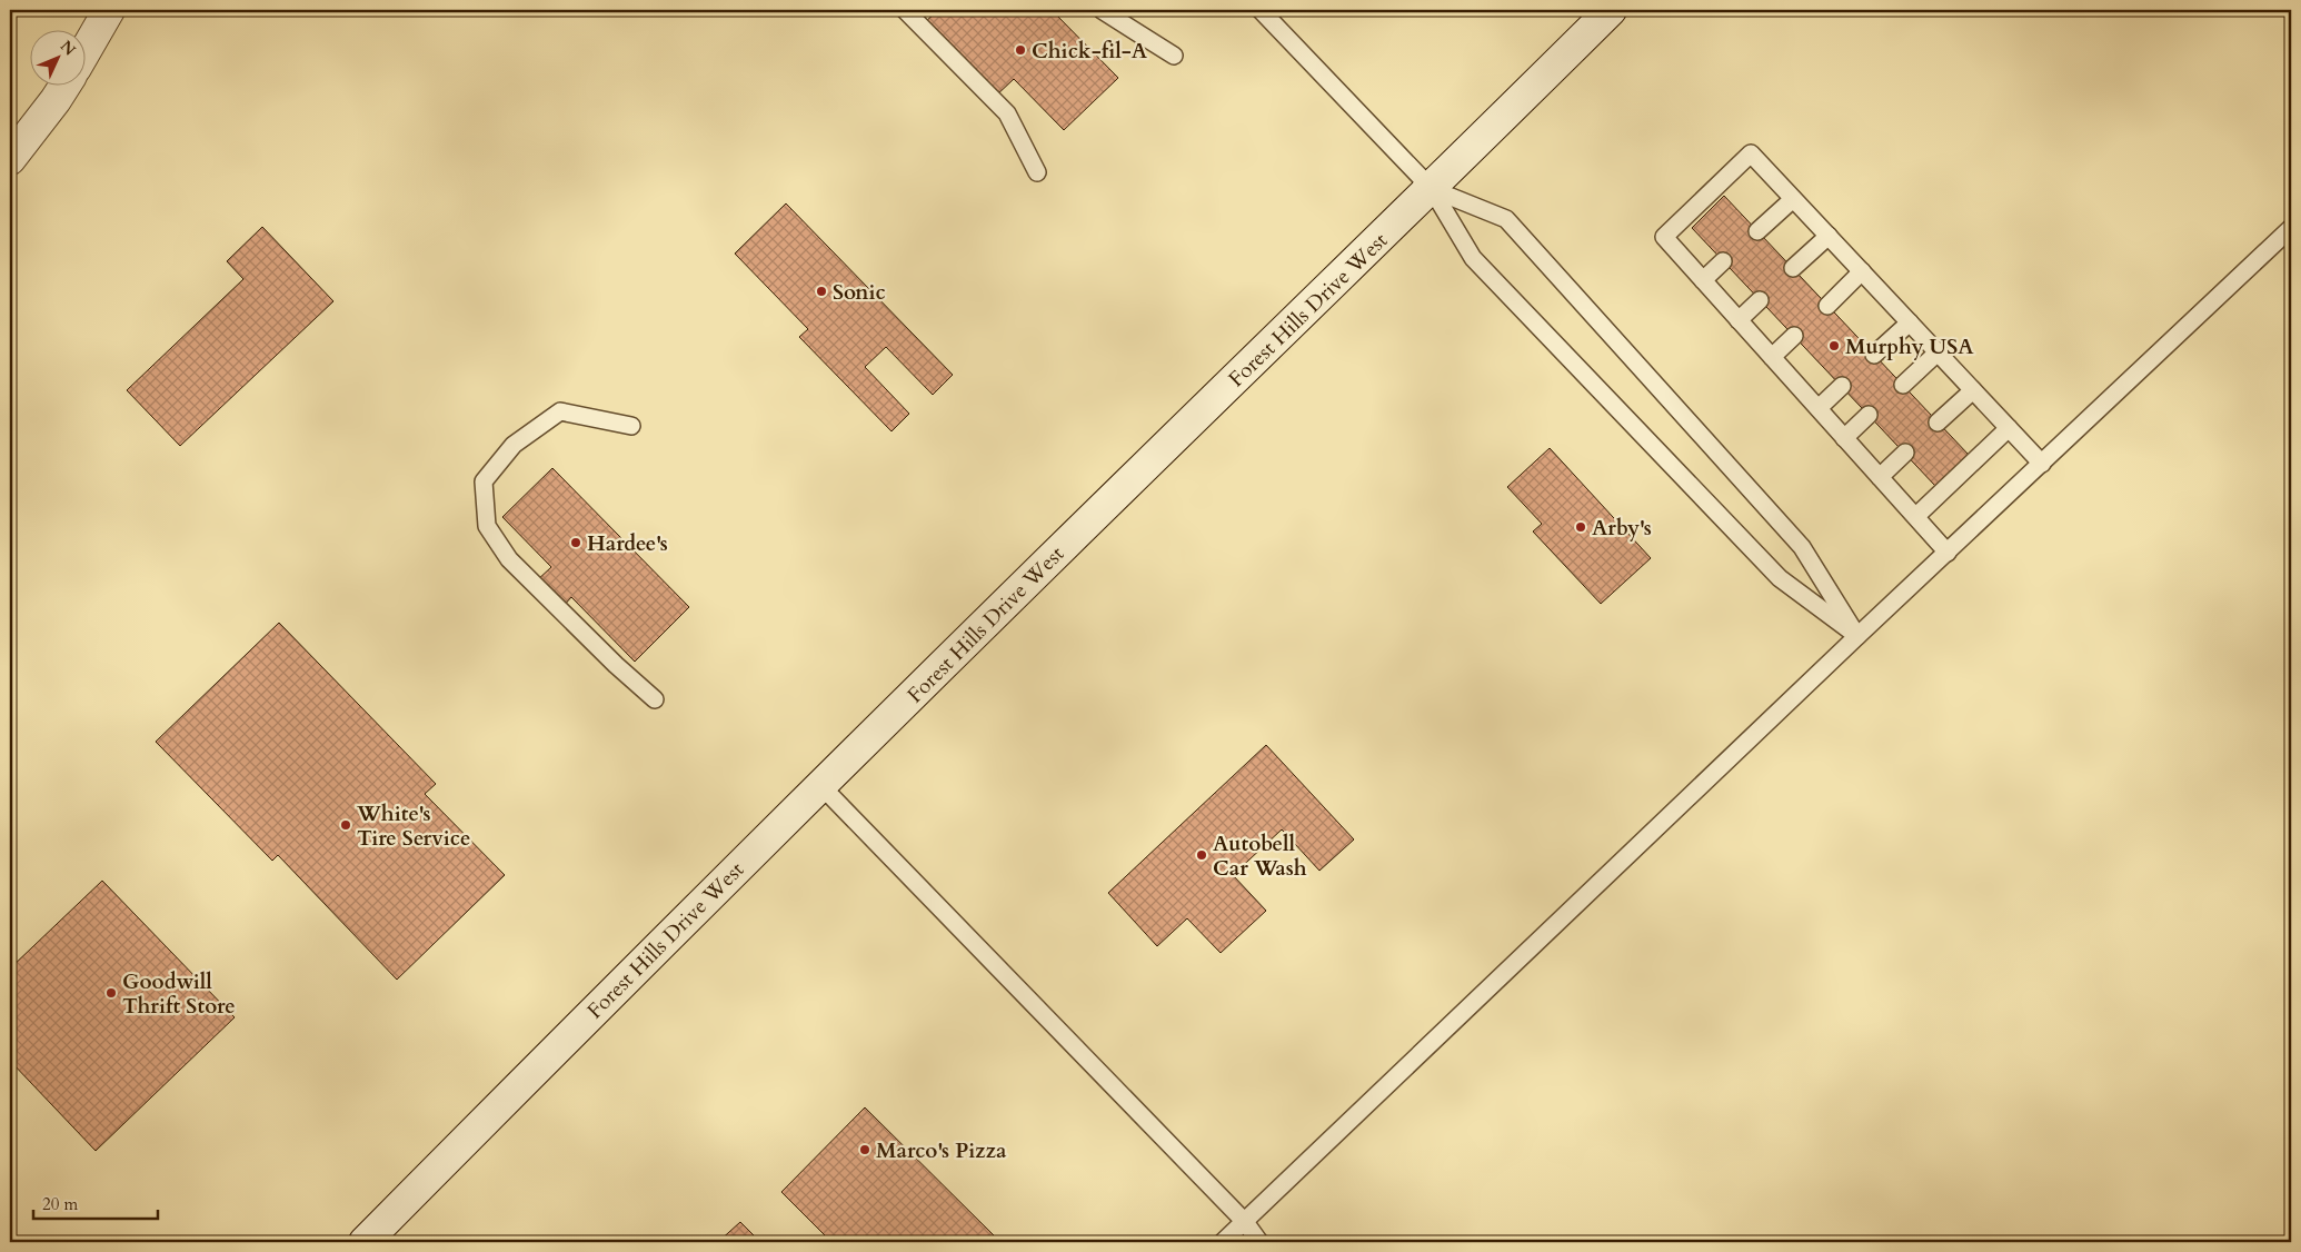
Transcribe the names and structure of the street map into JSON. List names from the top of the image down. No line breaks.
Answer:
{"streets":{"main road":["Forest Hills Drive West"]},"places":["Chick-fil-A","Sonic","Murphy USA","Arby's","Hardee's","White's Tire Service","Autobell Car Wash","Goodwill Thrift Store","Marco's Pizza"],"scale_bar":"20 m","north":"top right"}
